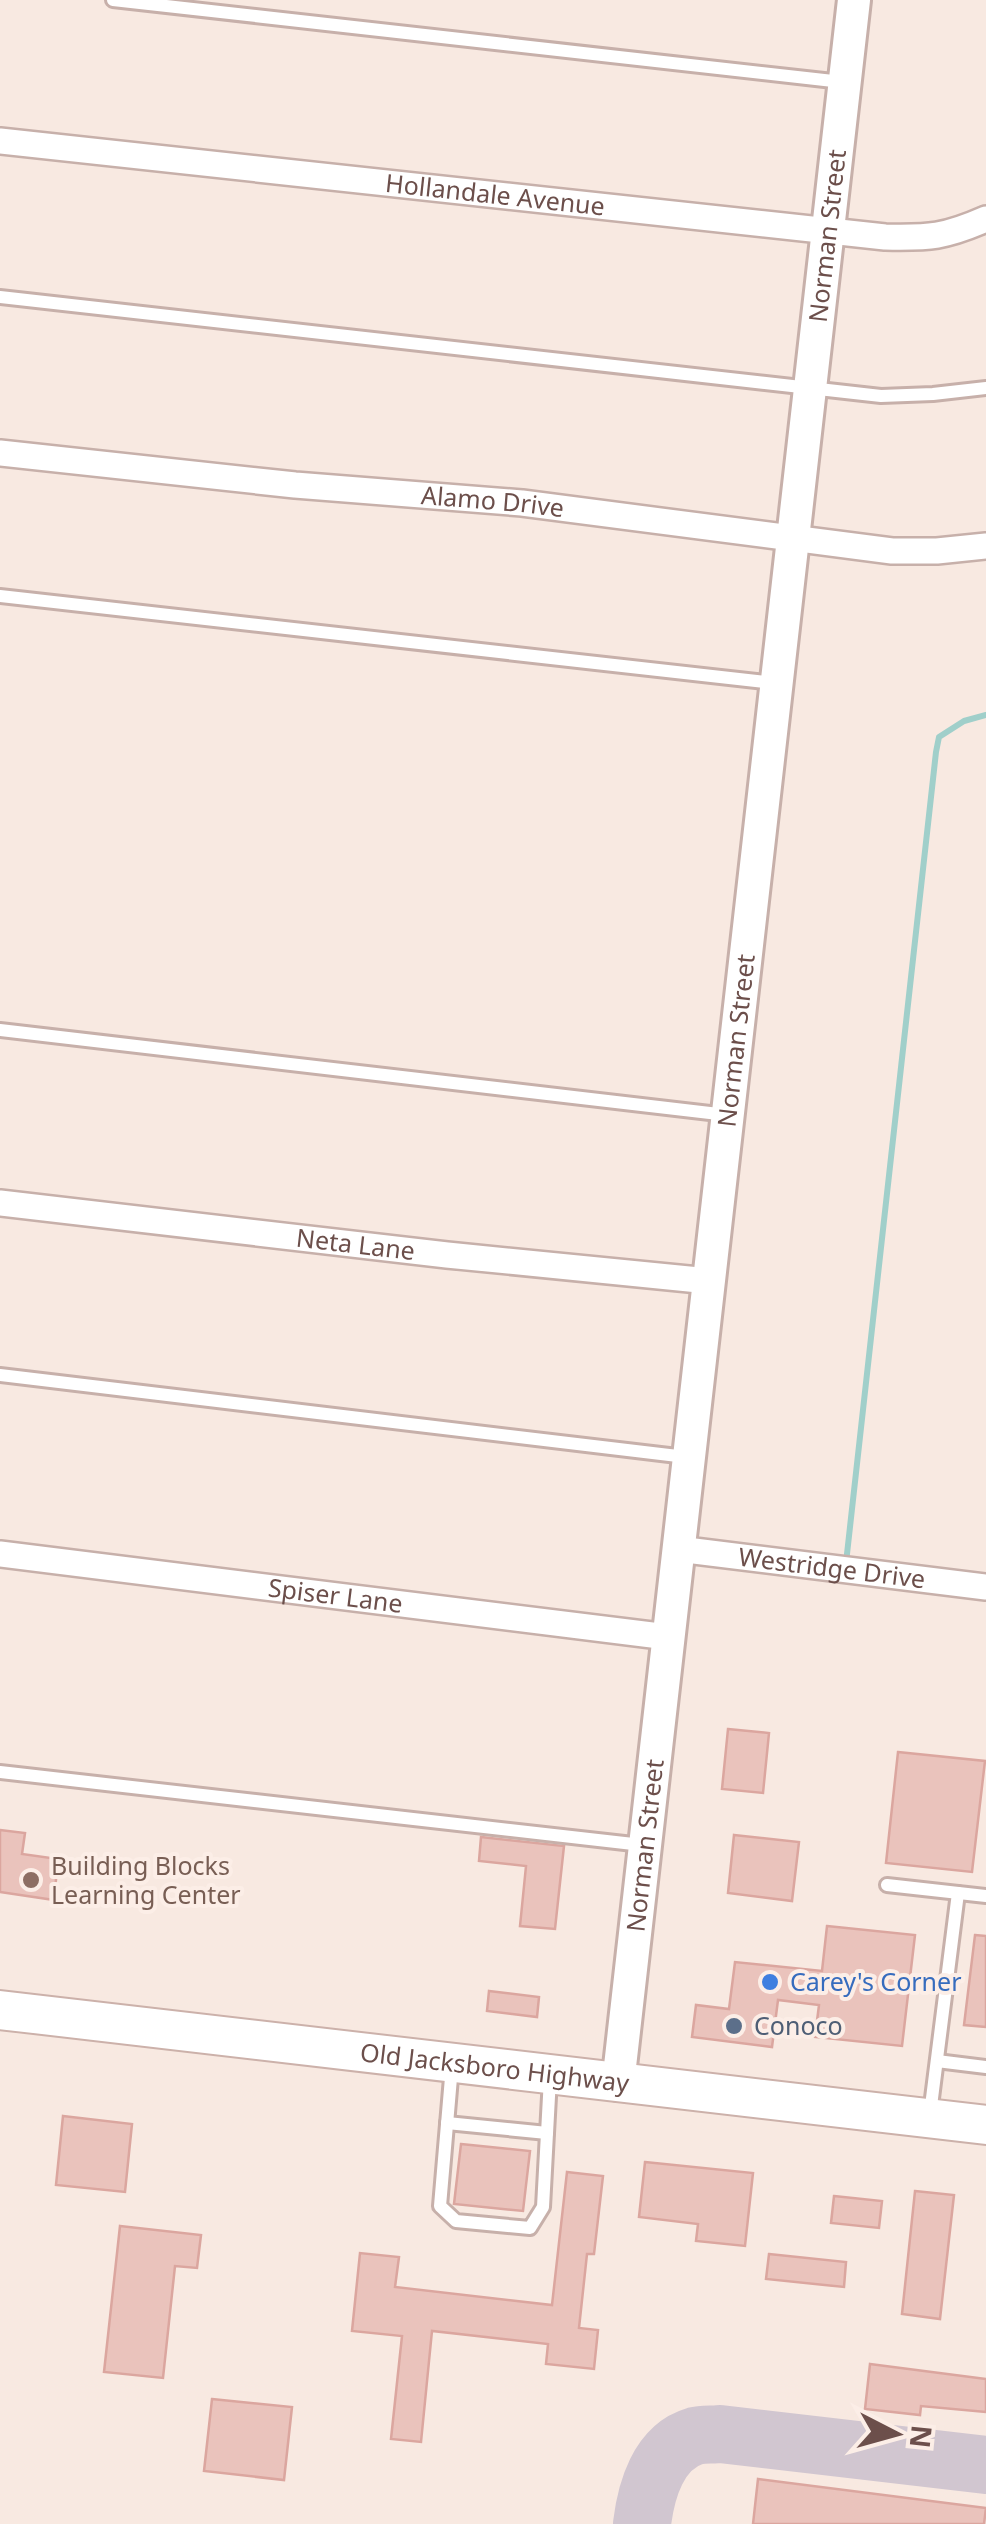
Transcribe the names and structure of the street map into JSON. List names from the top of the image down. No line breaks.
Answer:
{"streets":{"main road":["Old Jacksboro Highway"],"street":["Hollandale Avenue","Norman Street","Alamo Drive","Neta Lane","Westridge Drive","Spiser Lane"]},"crossings":[["Hollandale Avenue","Norman Street"],["Norman Street","Alamo Drive"],["Norman Street","Neta Lane"],["Norman Street","Westridge Drive"],["Norman Street","Spiser Lane"],["Norman Street","Old Jacksboro Highway"]],"places":["Building Blocks Learning Center","Carey's Corner","Conoco"],"north":"right"}
